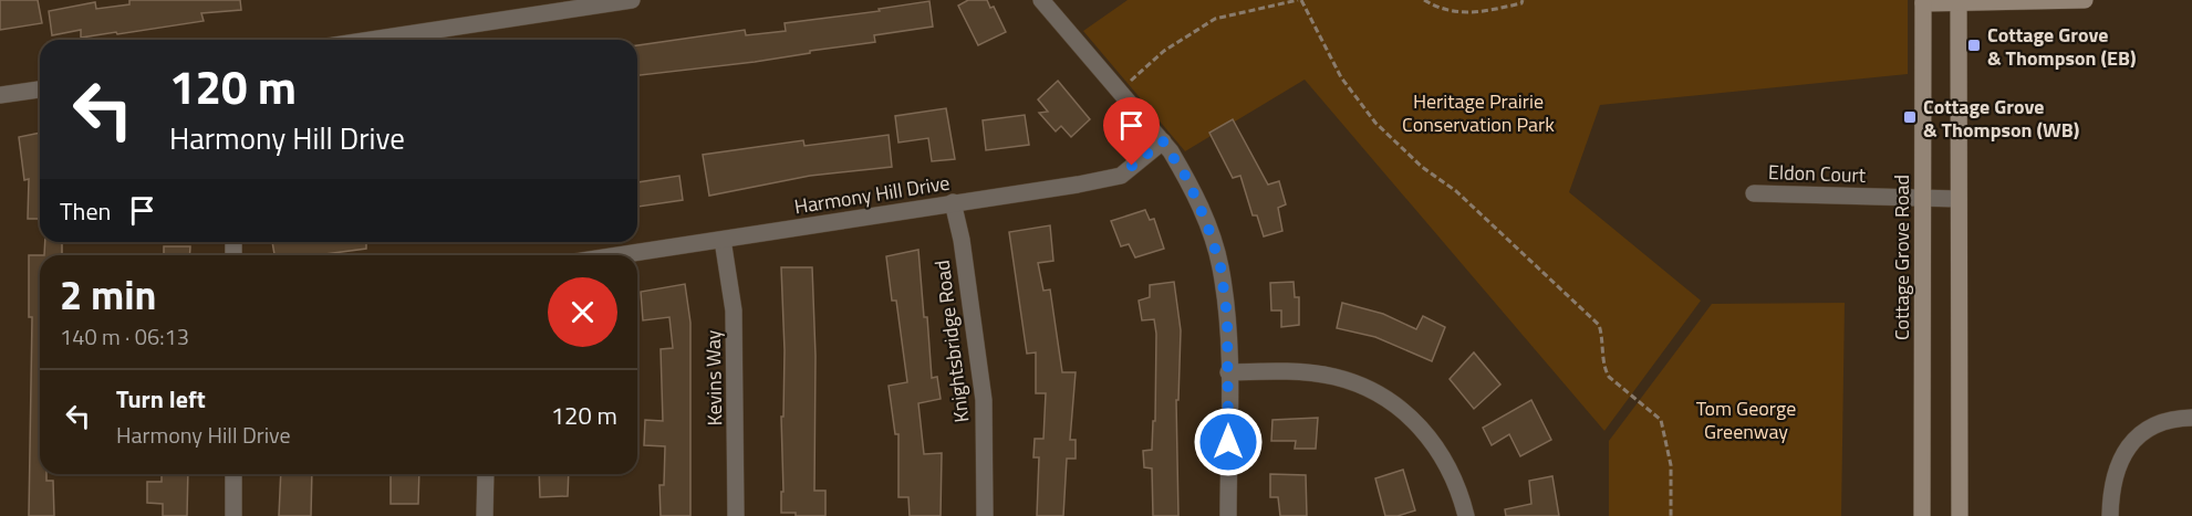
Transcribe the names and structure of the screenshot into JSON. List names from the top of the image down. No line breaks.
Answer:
{"streets":{"main road":["Cottage Grove Road"],"street":["Eldon Court","Harmony Hill Drive","Knightsbridge Road","Kevins Way"]},"crossings":[["Eldon Court","Cottage Grove Road"],["Harmony Hill Drive","Knightsbridge Road"],["Harmony Hill Drive","Kevins Way"]],"parks":["Heritage Prairie Conservation Park","Tom George Greenway"],"places":{"transit":["Cottage Grove & Thompson (EB)","Cottage Grove & Thompson (WB)"]},"page":{"turn":["120 m","Harmony Hill Drive"],"then":"Then","heading":["2 min","140 m · 06:13"],"list":[{"name":"Turn left","note":"Harmony Hill Drive","value":"120 m"}]}}
